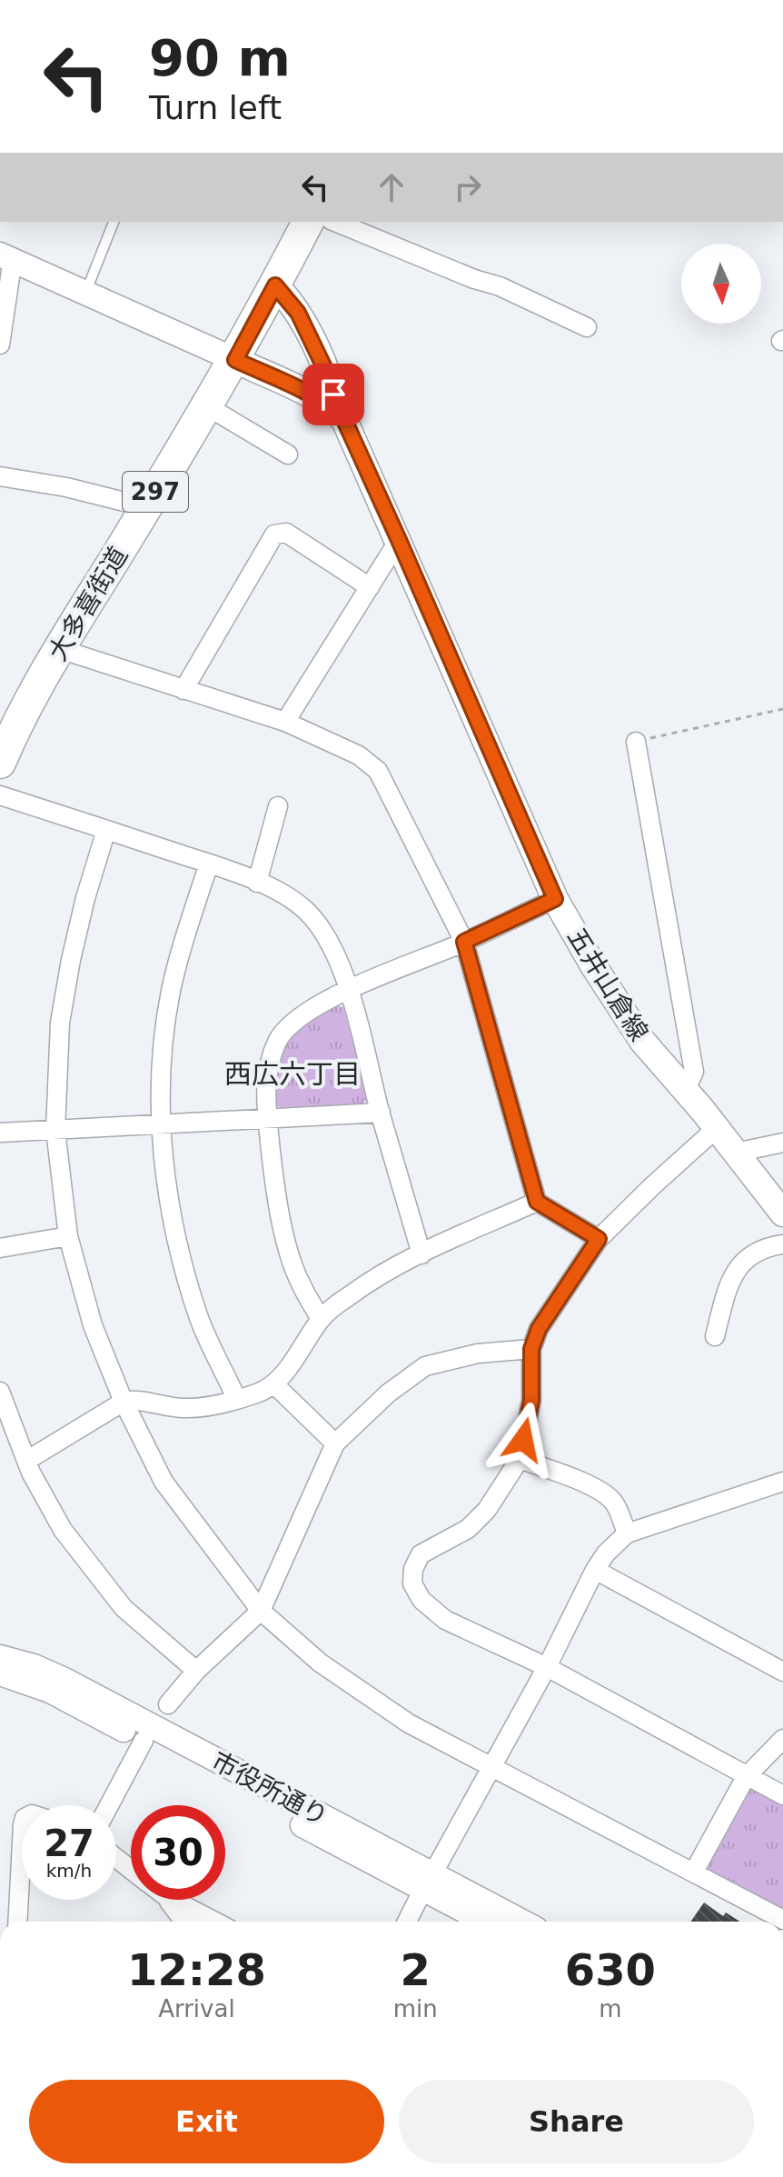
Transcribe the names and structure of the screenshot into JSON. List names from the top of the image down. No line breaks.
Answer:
{"streets":{"highway":["297","大多喜街道"],"main road":["五井山倉線"],"street":["市役所通り"]},"crossings":[["大多喜街道","五井山倉線"]],"districts":["西広六丁目"],"north":"bottom","page":{"turn":["90 m","Turn left"],"speed":"27 km/h","limit":"30","eta":["12:28","Arrival","2","min","630","m"],"buttons":["Exit","Share"]}}
